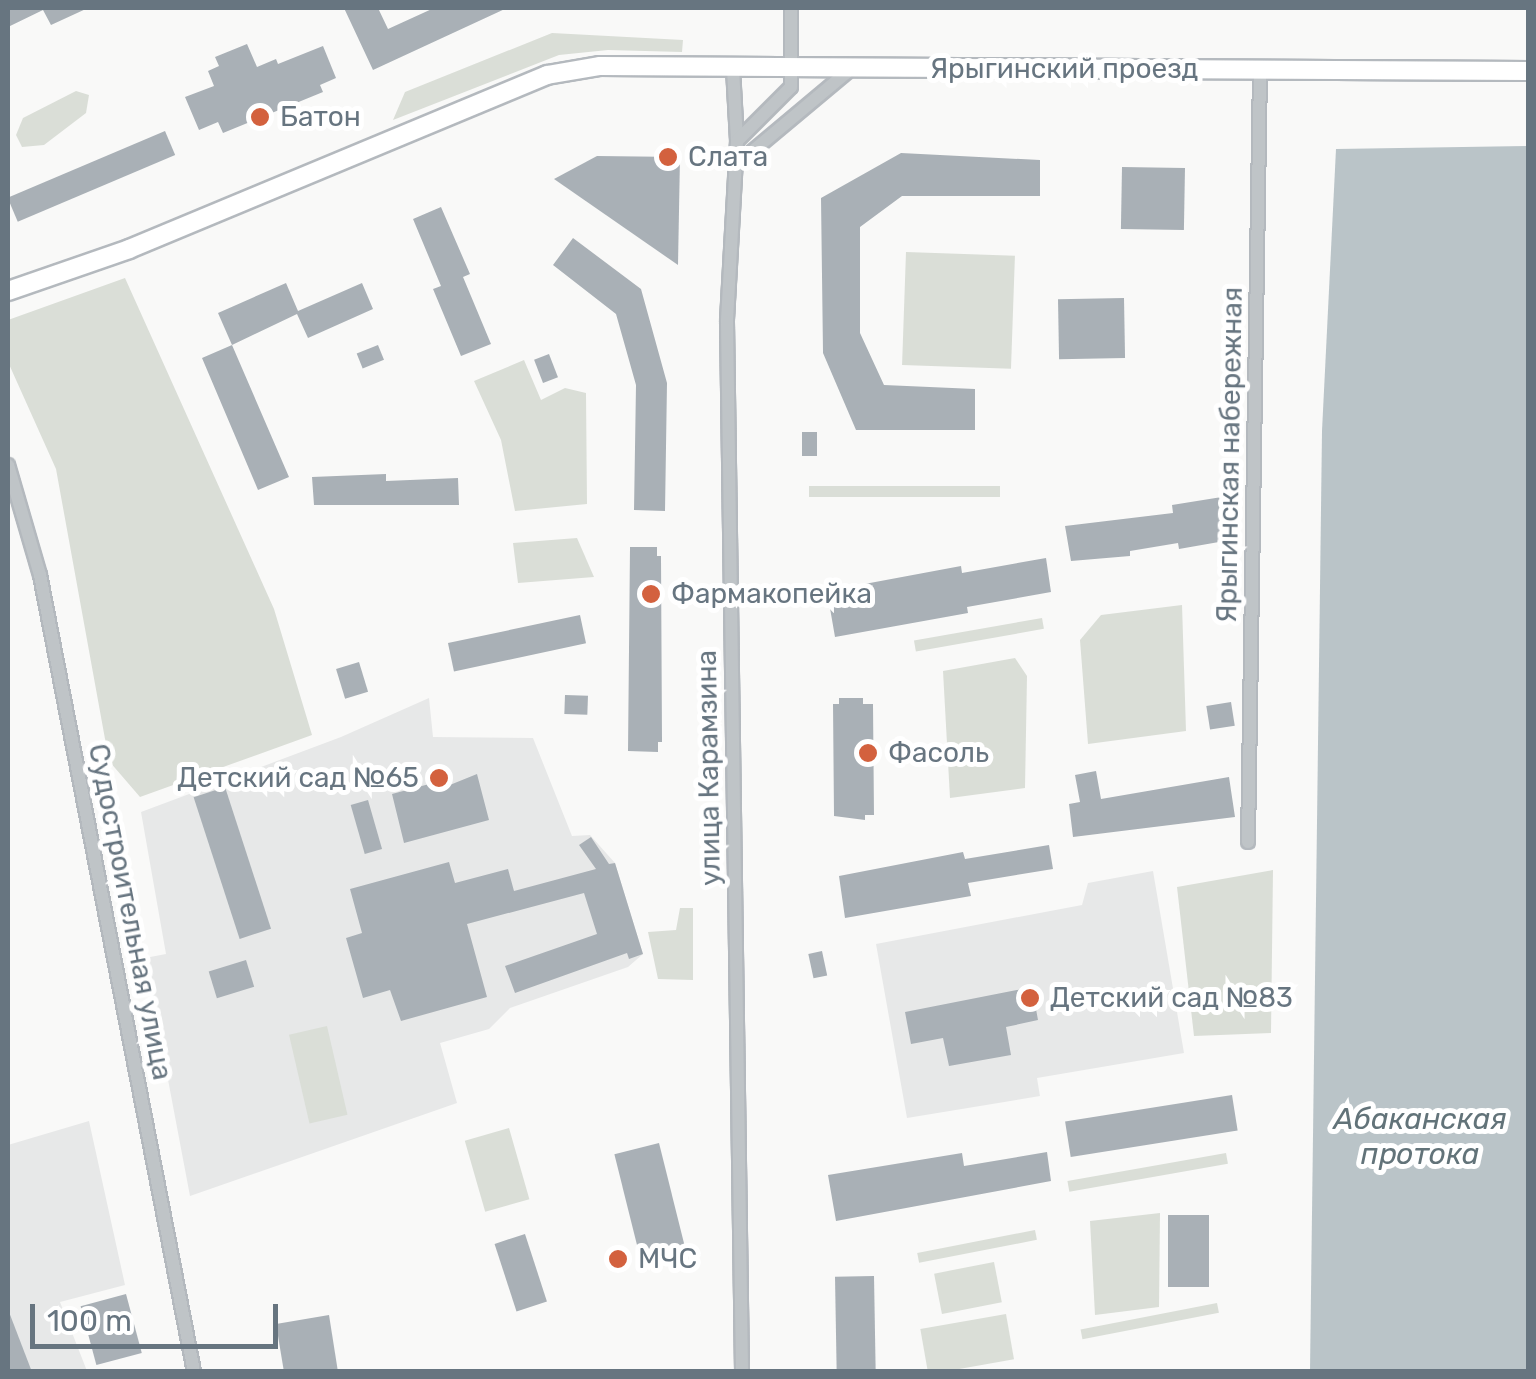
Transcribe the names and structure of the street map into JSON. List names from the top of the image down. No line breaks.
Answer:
{"streets":{"main road":["Ярыгинский проезд"],"street":["Ярыгинская набережная","улица Карамзина","Судостроительная улица"]},"crossings":[["Ярыгинский проезд","Ярыгинская набережная"],["Ярыгинский проезд","улица Карамзина"]],"water":["Абаканская протока"],"places":["Батон","Слата","Фармакопейка","Фасоль","Детский сад №65","Детский сад №83","МЧС"],"scale_bar":"100 m"}
